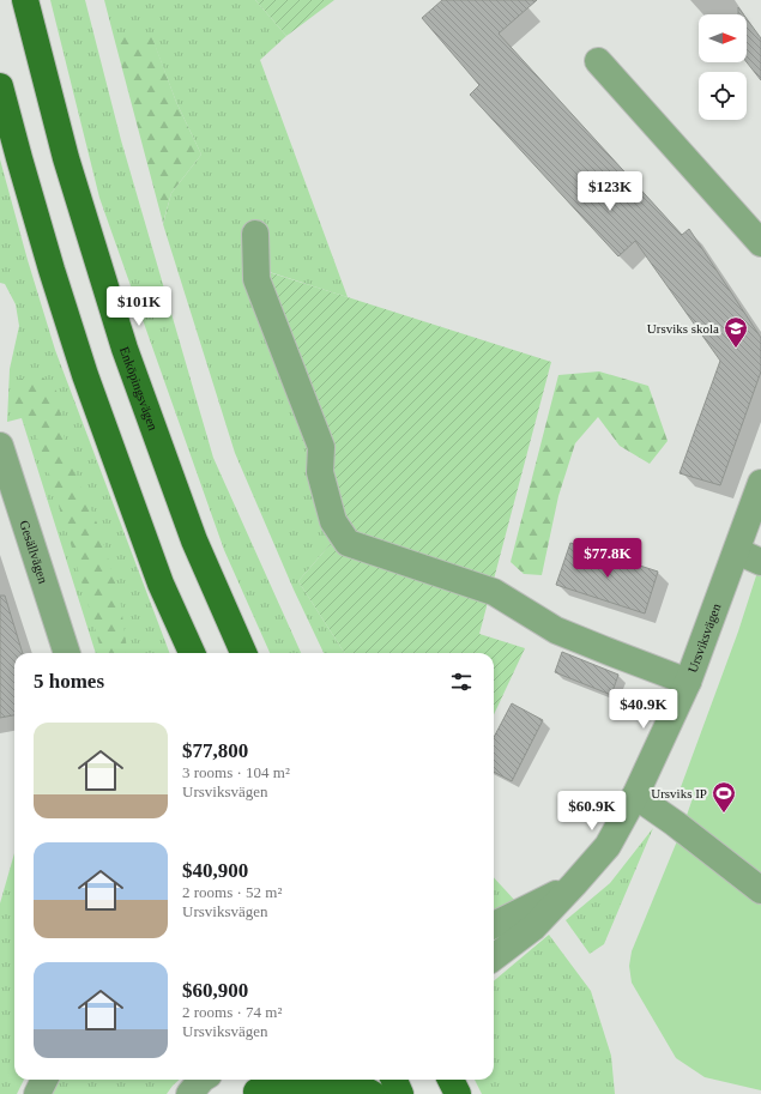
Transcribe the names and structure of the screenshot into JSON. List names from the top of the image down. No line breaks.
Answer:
{"streets":{"main road":["Enköpingsvägen"],"street":["Gesällvägen","Ursviksvägen"]},"places":{"school or university":["Ursviks skola"],"sports":["Ursviks IP"]},"north":"right","page":{"price":["$123K","$101K","$77.8K","$40.9K","$60.9K"],"heading":"5 homes","list":[{"name":"$77,800","note":"3 rooms · 104 m² · Ursviksvägen"},{"name":"$40,900","note":"2 rooms · 52 m² · Ursviksvägen"},{"name":"$60,900","note":"2 rooms · 74 m² · Ursviksvägen"}]}}
